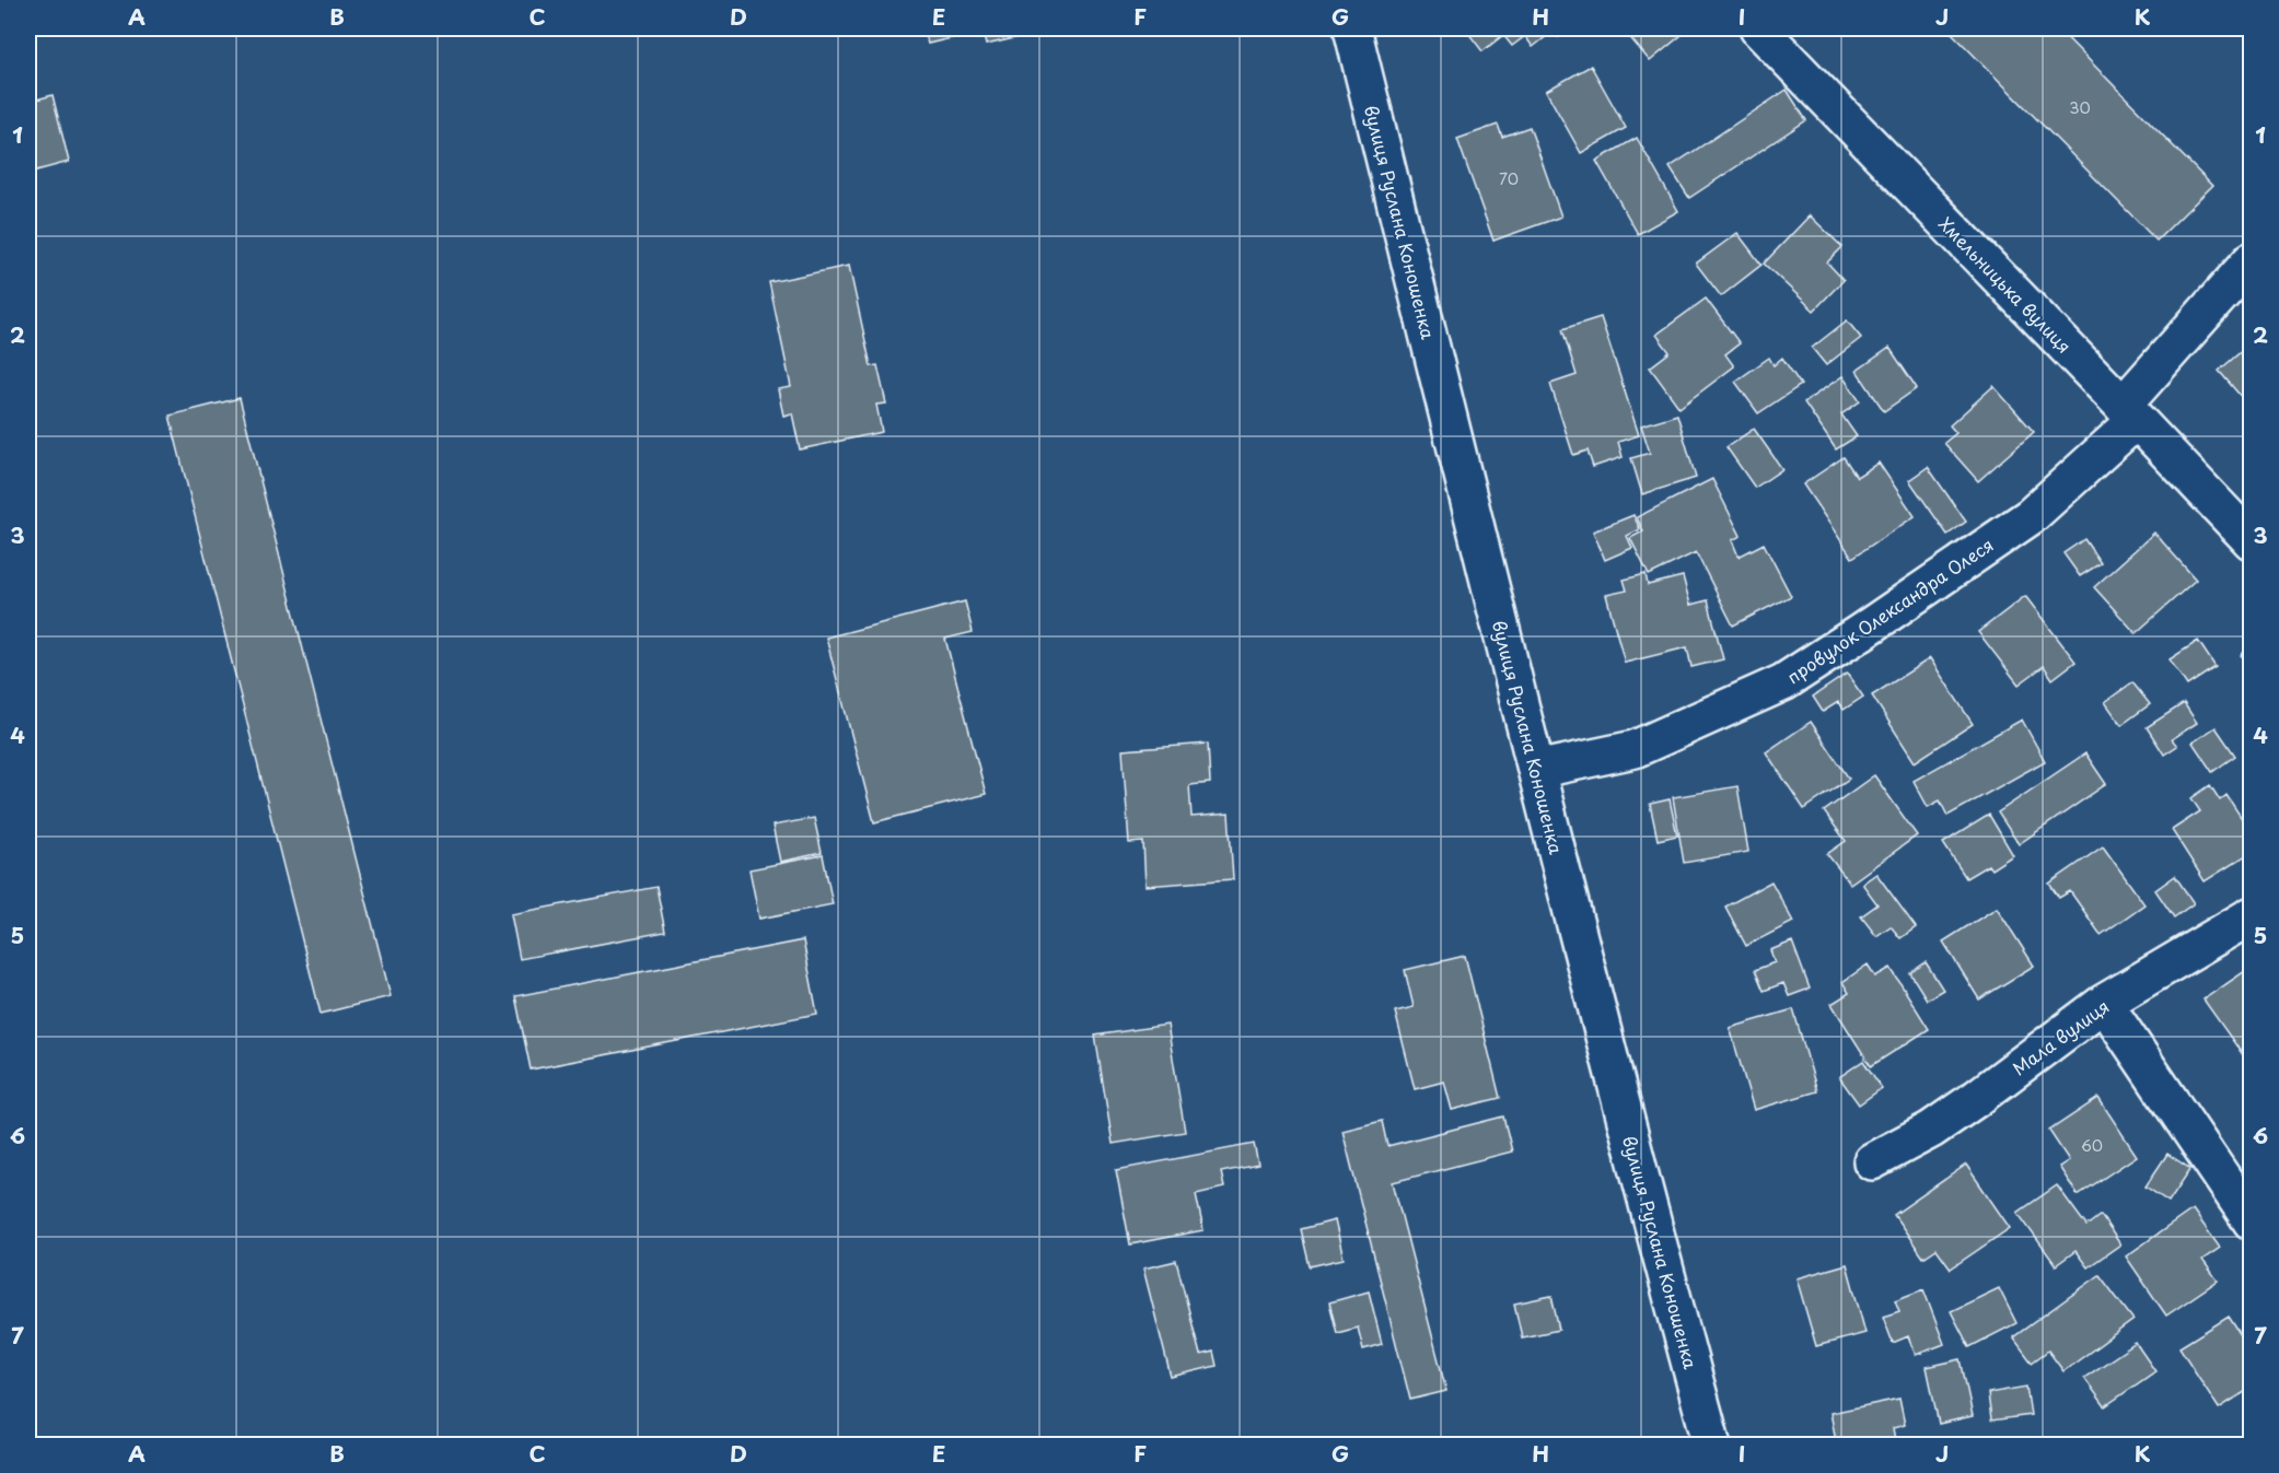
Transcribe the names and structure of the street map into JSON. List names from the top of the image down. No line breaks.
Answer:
{"streets":{"street":["вулиця Руслана Коношенка","Хмельницька вулиця","провулок Олександра Олеся","Мала вулиця"]},"crossings":[["вулиця Руслана Коношенка","провулок Олександра Олеся"],["Хмельницька вулиця","провулок Олександра Олеся"]],"house_numbers":["30","70","60"],"grid":{"columns":["A","B","C","D","E","F","G","H","I","J","K"],"rows":["1","2","3","4","5","6","7"]}}
